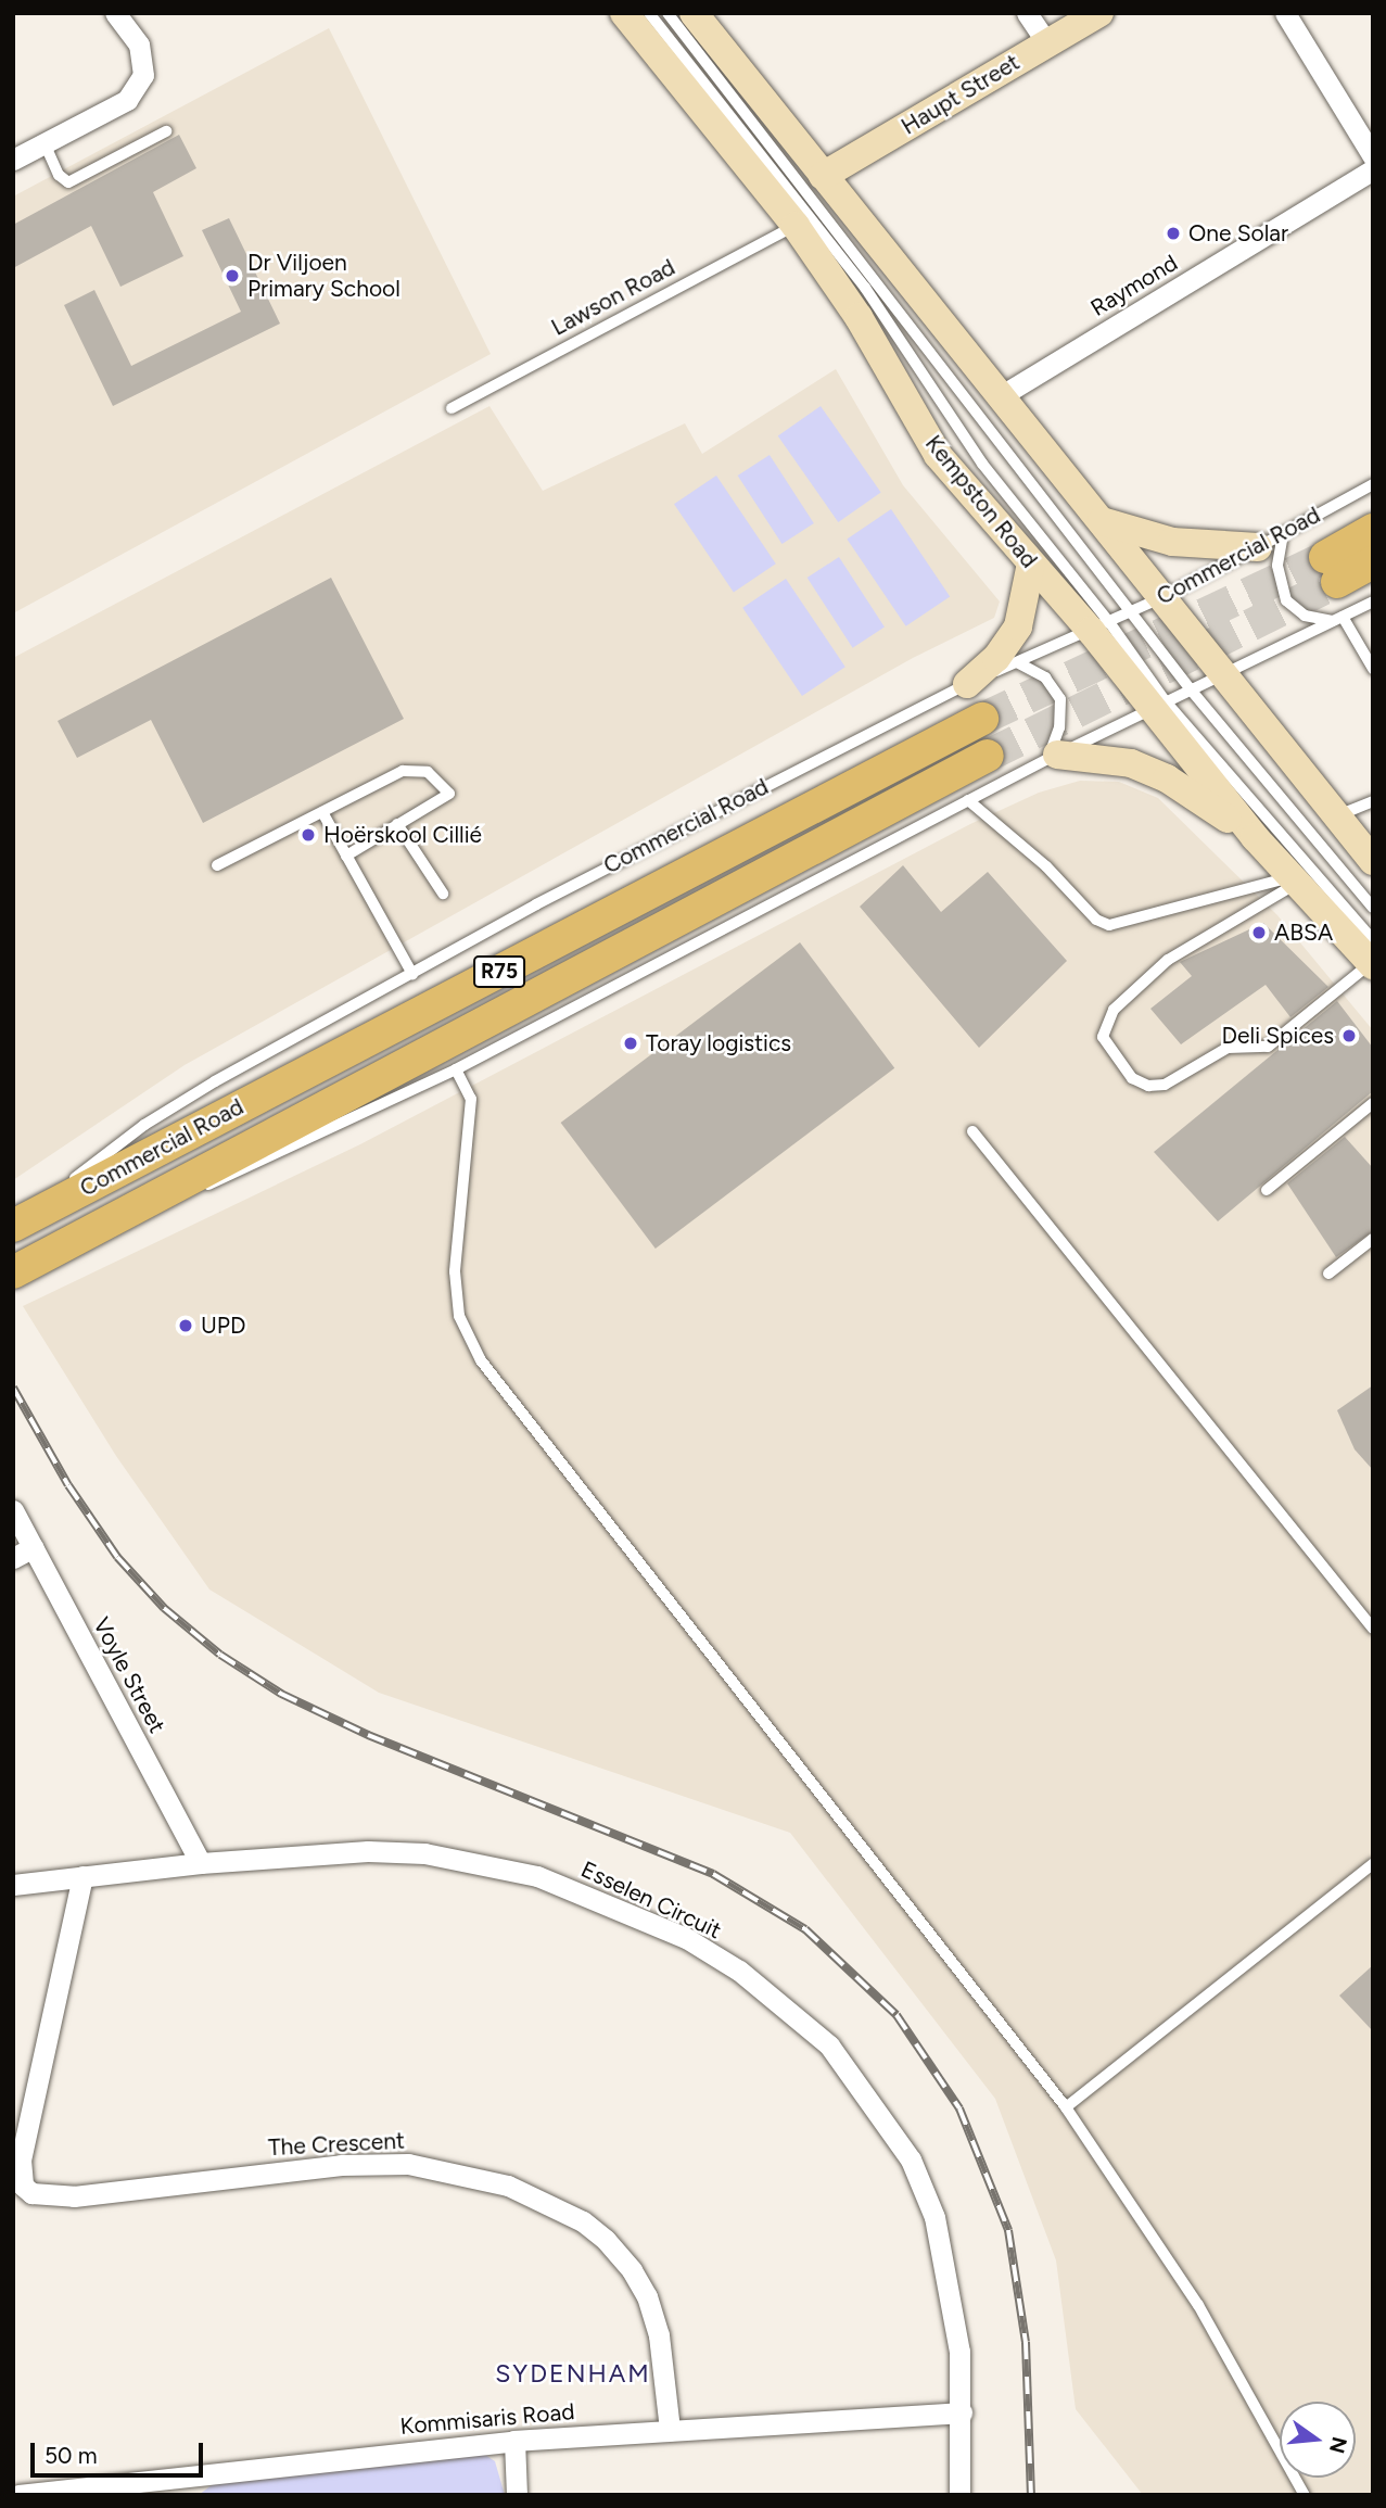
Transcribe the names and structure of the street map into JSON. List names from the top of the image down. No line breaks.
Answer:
{"streets":{"main road":["Haupt Street","Kempston Road","Commercial Road","R75"],"street":["Raymond","Voyle Street","Esselen Circuit","The Crescent","Kommisaris Road"],"lane":["Lawson Road"]},"crossings":[["Lawson Road","Kempston Road"],["Kempston Road","Commercial Road"],["Voyle Street","Esselen Circuit"],["Esselen Circuit","The Crescent"],["Esselen Circuit","Kommisaris Road"],["The Crescent","Kommisaris Road"]],"districts":["SYDENHAM"],"places":["One Solar","Dr Viljoen Primary School","Hoërskool Cillié","ABSA","Deli Spices","Toray logistics","UPD"],"scale_bar":"50 m","north":"right"}
